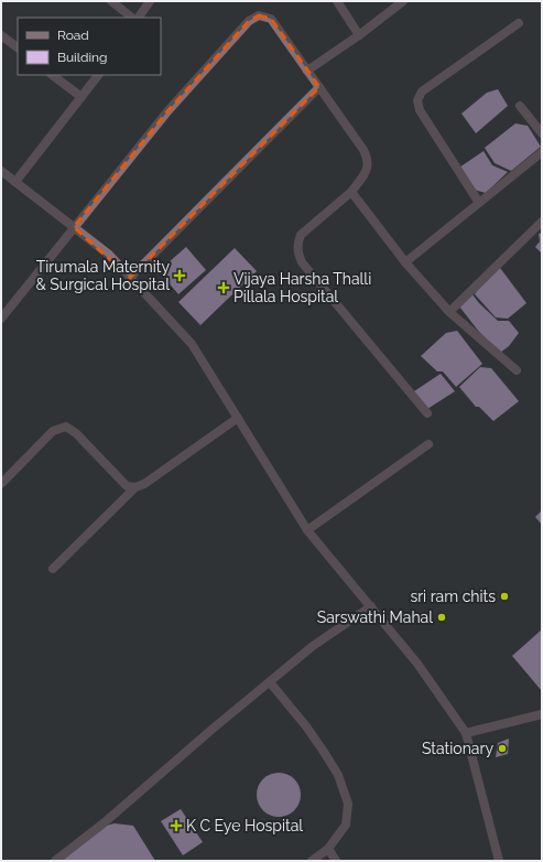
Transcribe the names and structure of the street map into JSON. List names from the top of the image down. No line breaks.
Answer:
{"places":{"health":["Tirumala Maternity & Surgical Hospital","Vijaya Harsha Thalli Pillala Hospital","K C Eye Hospital"],"other":["sri ram chits","Sarswathi Mahal","Stationary"]},"legend":["Road","Building"]}
